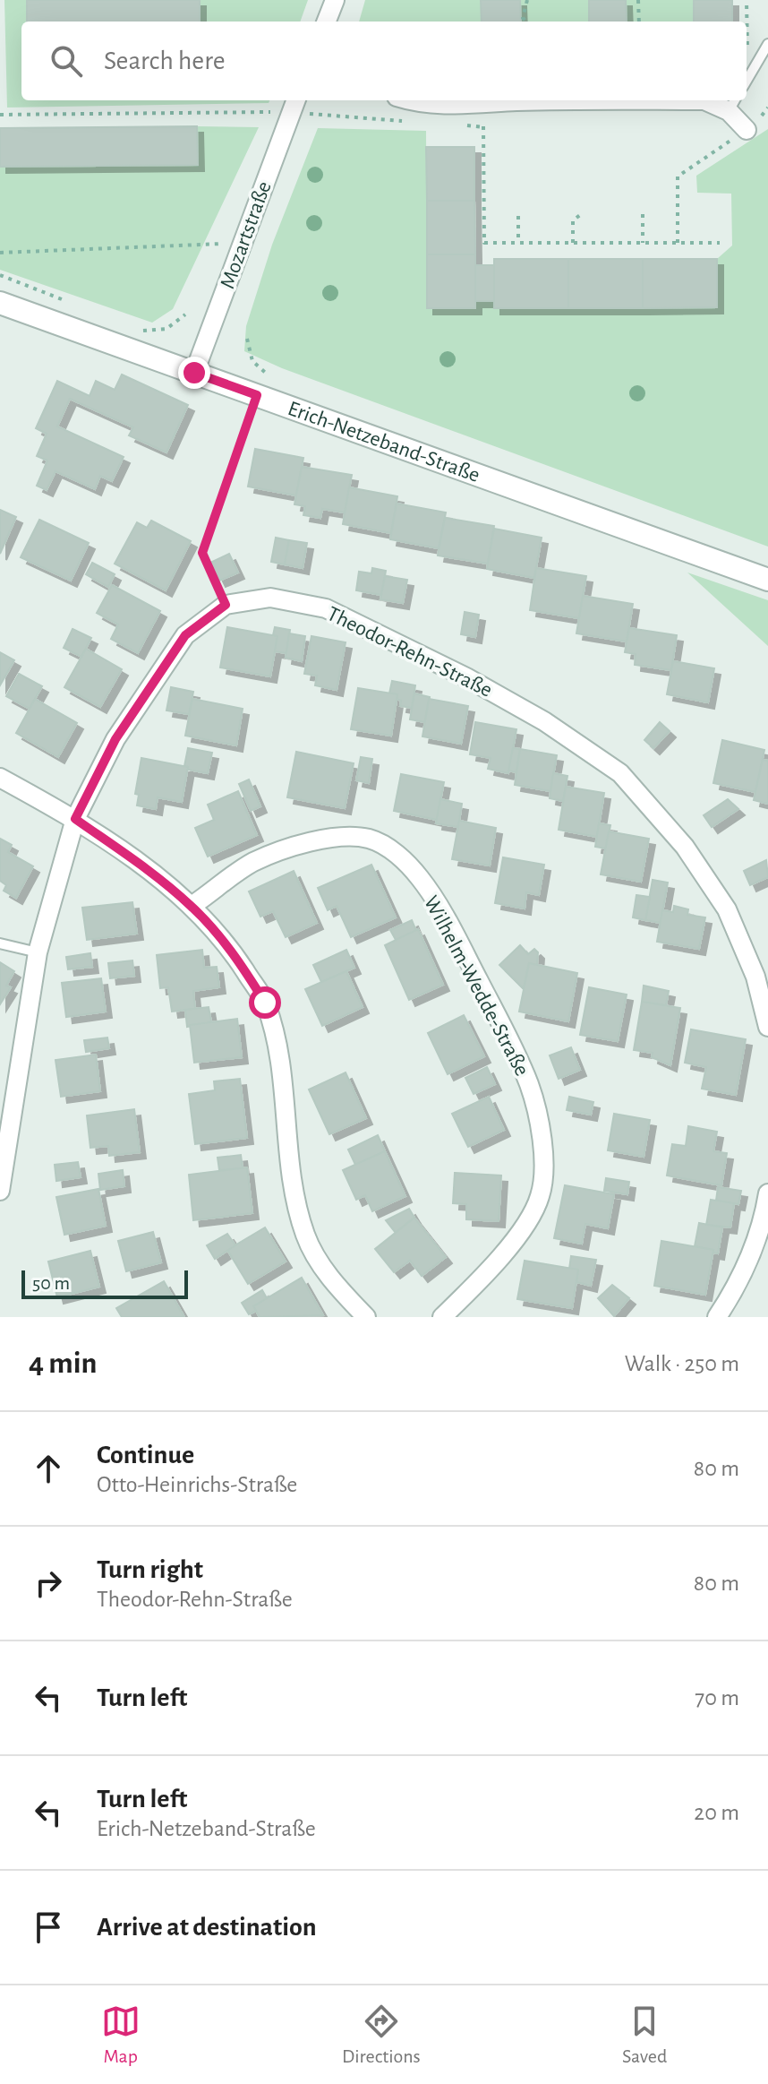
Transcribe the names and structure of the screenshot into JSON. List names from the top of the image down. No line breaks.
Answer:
{"streets":{"street":["Mozartstraße","Erich-Netzeband-Straße","Theodor-Rehn-Straße","Wilhelm-Wedde-Straße"]},"crossings":[["Mozartstraße","Erich-Netzeband-Straße"]],"scale_bar":"50 m","page":{"search":"Search here","scale":"50 m","heading":["4 min","Walk · 250 m"],"list":[["Continue","Otto-Heinrichs-Straße","80 m"],["Turn right","Theodor-Rehn-Straße","80 m"],["Turn left","70 m"],["Turn left","Erich-Netzeband-Straße","20 m"],"Arrive at destination"],"nav":["Map","Directions","Saved"]}}
